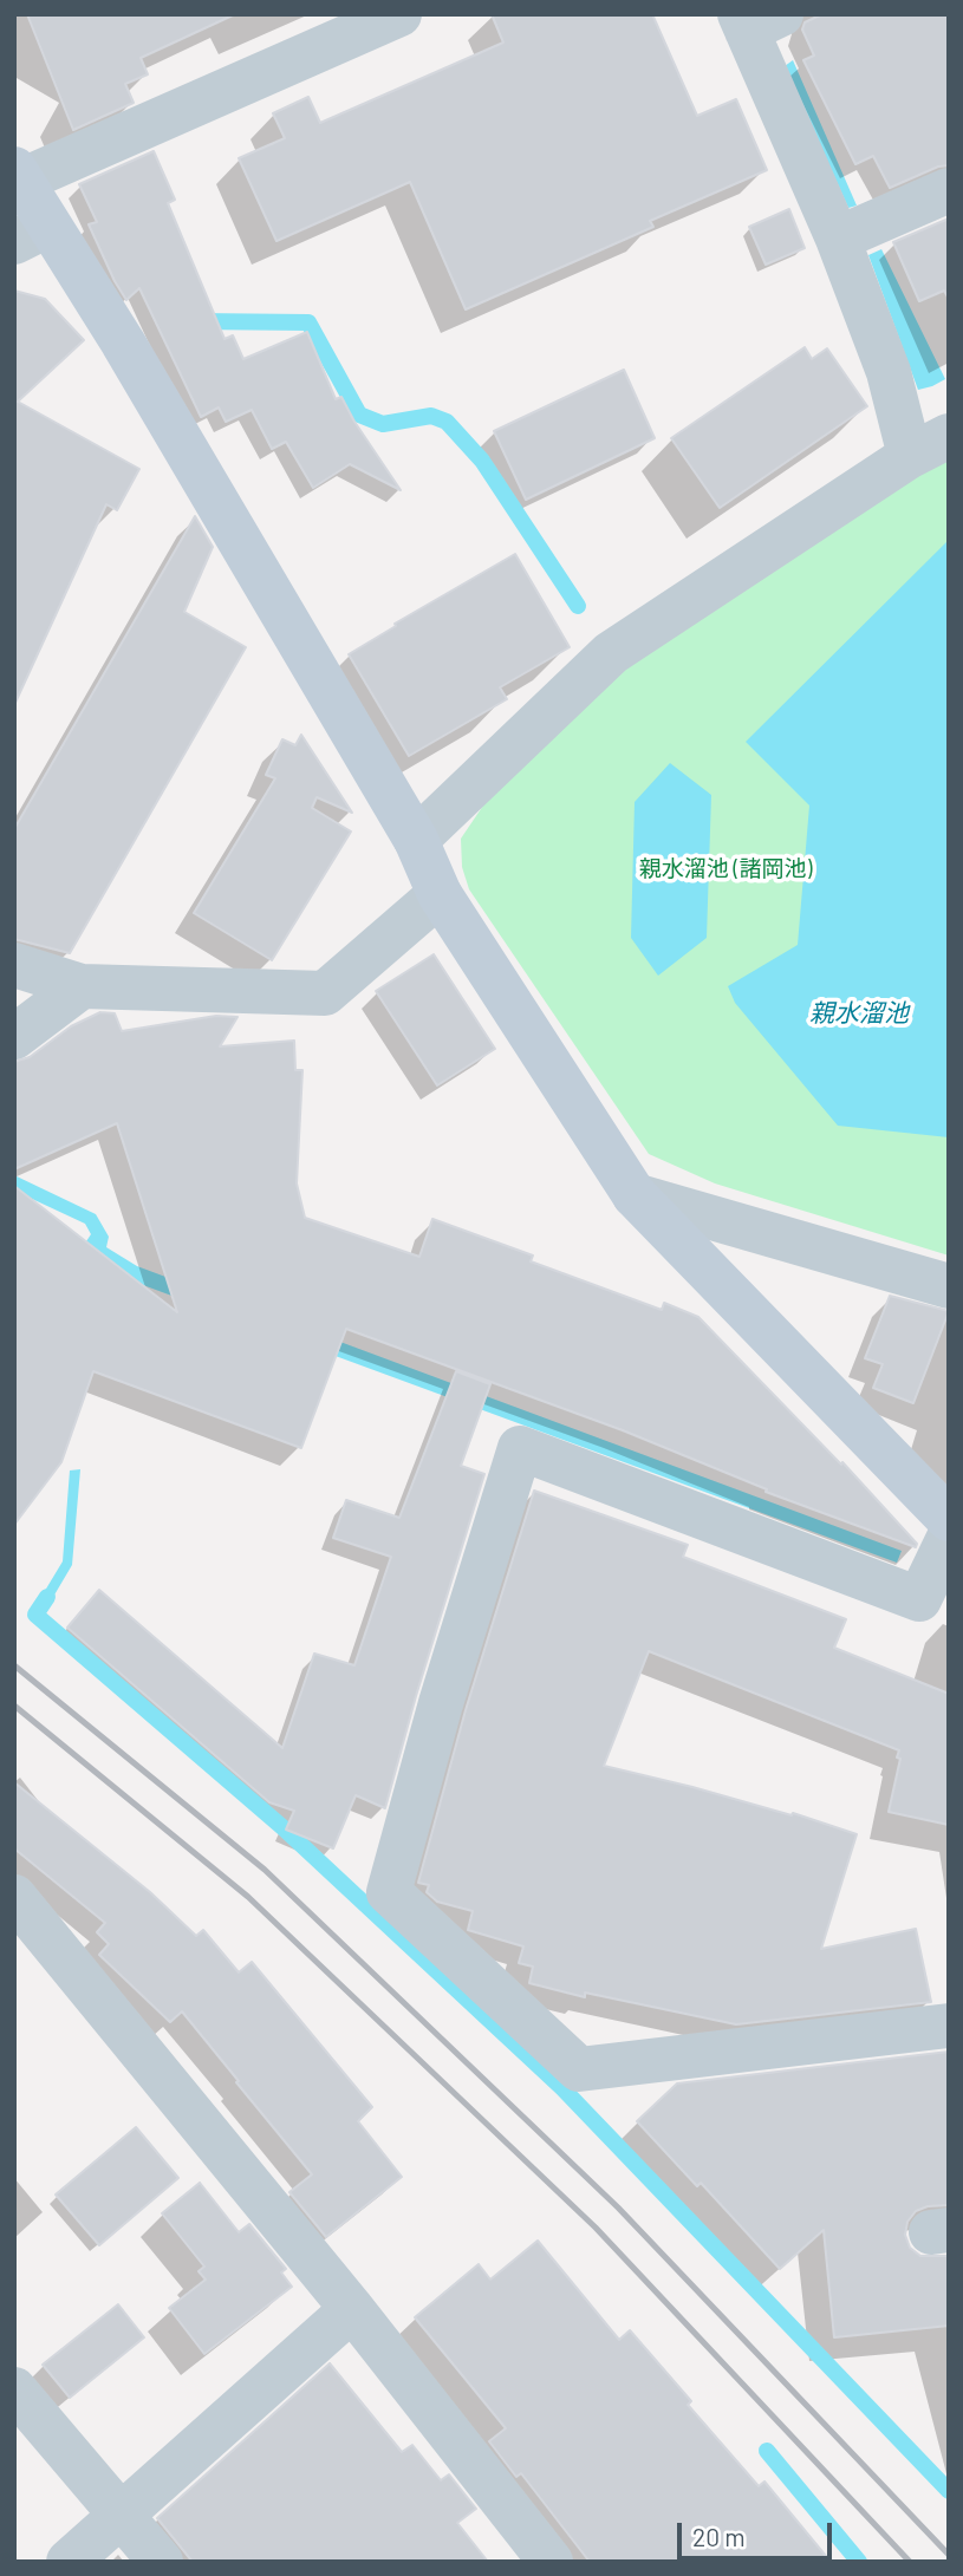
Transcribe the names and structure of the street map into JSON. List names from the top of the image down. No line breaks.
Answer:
{"water":["親水溜池"],"parks":["親水溜池 (諸岡池)"],"scale_bar":"20 m"}
